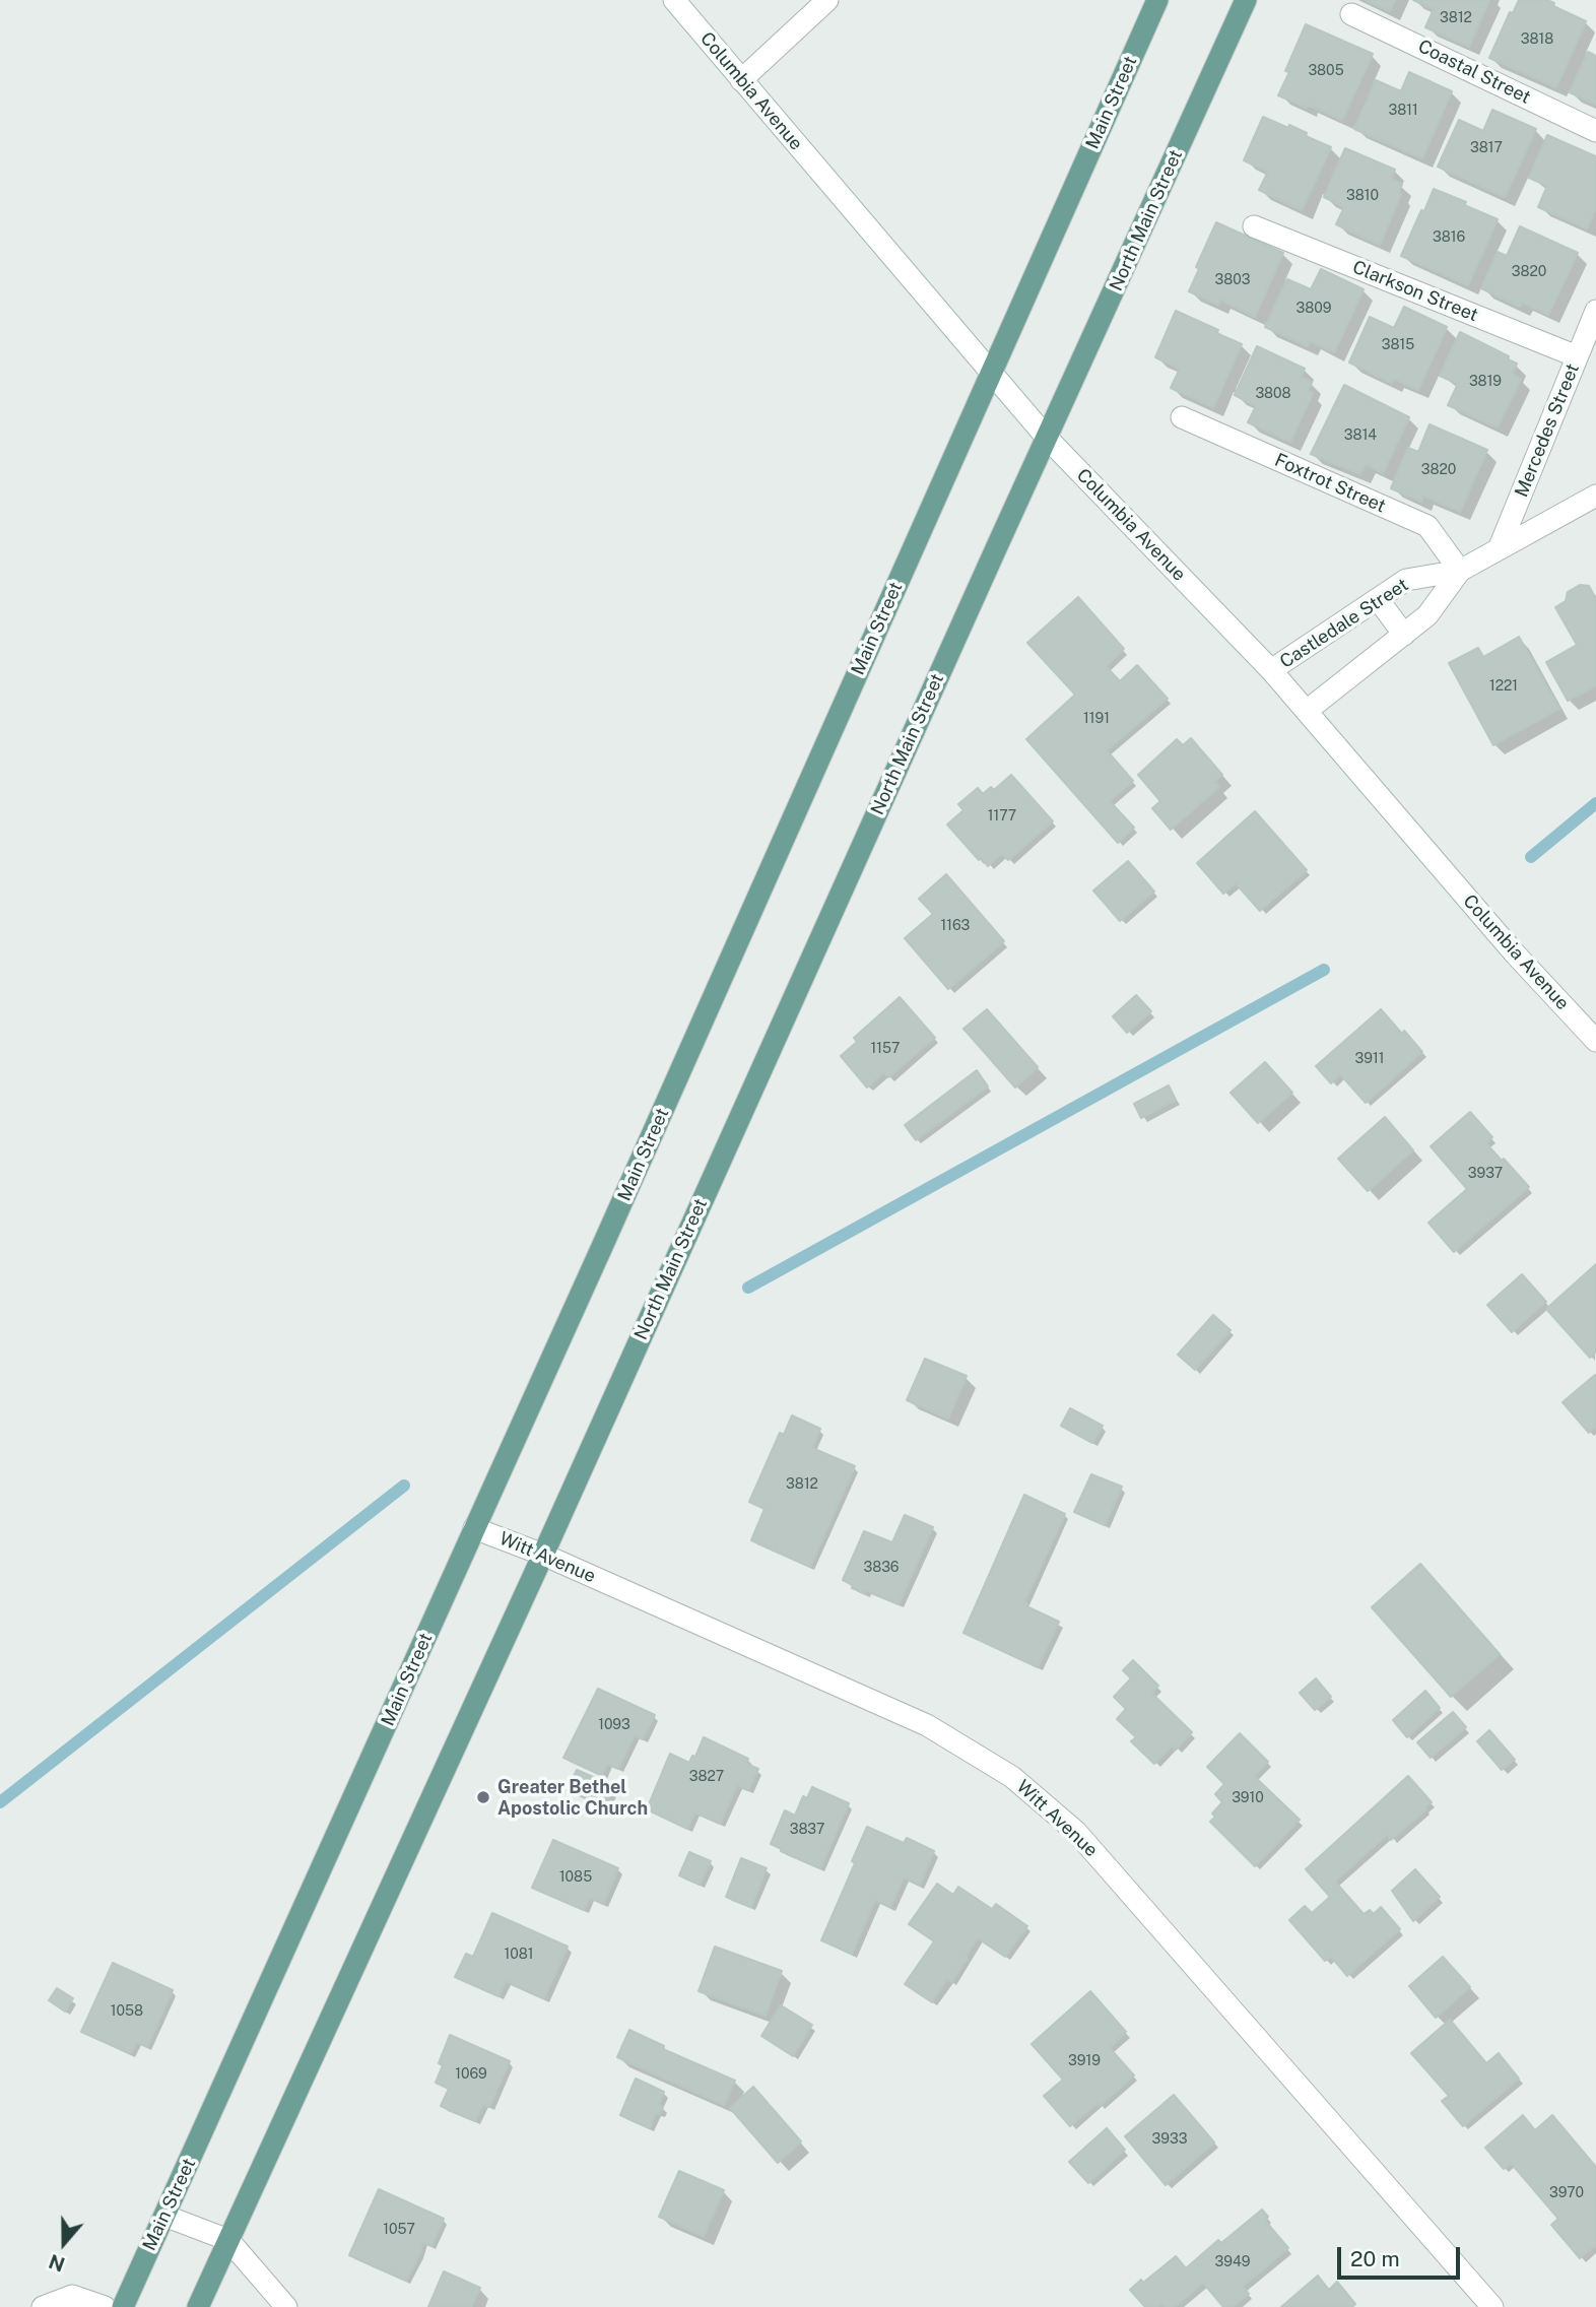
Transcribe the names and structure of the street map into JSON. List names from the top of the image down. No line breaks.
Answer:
{"streets":{"main road":["Main Street","North Main Street"],"street":["Coastal Street","Columbia Avenue","Clarkson Street","Mercedes Street","Foxtrot Street","Castledale Street","Witt Avenue"]},"crossings":[["Columbia Avenue","Main Street"],["Columbia Avenue","North Main Street"],["Columbia Avenue","Castledale Street"],["Main Street","Witt Avenue"],["North Main Street","Witt Avenue"],["Clarkson Street","Mercedes Street"],["Mercedes Street","Castledale Street"],["Foxtrot Street","Castledale Street"]],"places":["Greater Bethel Apostolic Church"],"house_numbers":["3812","3818","3805","3811","3817","3810","3816","3820","3803","3809","3815","3819","3808","3814","3820","1221","1191","1177","1163","1157","3911","3937","3812","3836","1093","3827","3910","3837","1085","1081","1058","3919","1069","3933","3970","1057","3949"],"scale_bar":"20 m","north":"bottom"}
